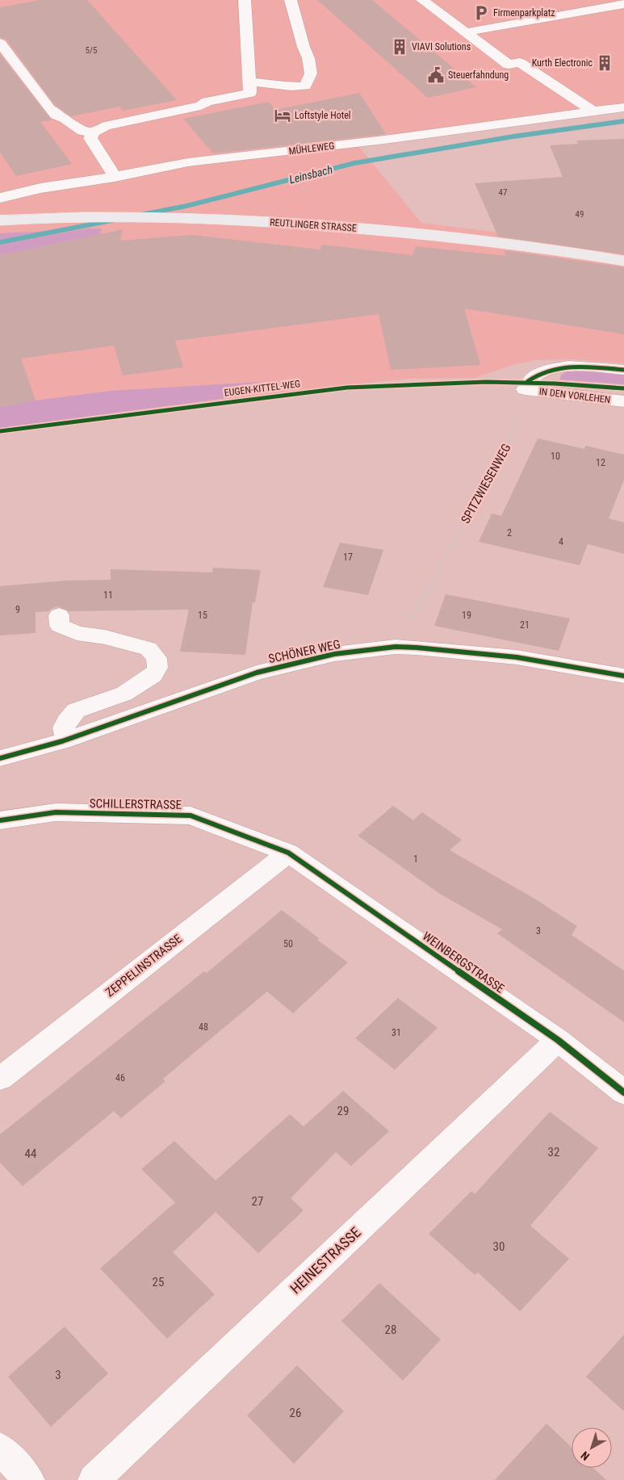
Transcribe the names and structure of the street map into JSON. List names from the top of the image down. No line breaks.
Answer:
{"streets":{"main road":["REUTLINGER STRASSE"],"street":["MÜHLEWEG","IN DEN VORLEHEN","SCHÖNER WEG","SCHILLERSTRASSE","WEINBERGSTRASSE","ZEPPELINSTRASSE","HEINESTRASSE"],"path":["SPITZWIESENWEG"],"cycle path":["EUGEN-KITTEL-WEG"]},"crossings":[["IN DEN VORLEHEN","SPITZWIESENWEG"],["SPITZWIESENWEG","SCHÖNER WEG"],["SCHILLERSTRASSE","WEINBERGSTRASSE"],["SCHILLERSTRASSE","ZEPPELINSTRASSE"],["WEINBERGSTRASSE","ZEPPELINSTRASSE"],["WEINBERGSTRASSE","HEINESTRASSE"]],"water":["Leinsbach"],"places":{"parking":["Firmenparkplatz"],"building":["VIAVI Solutions","Kurth Electronic"],"public building":["Steuerfahndung"],"hotel":["Loftstyle Hotel"]},"house_numbers":["5/5","47","49","10","12","2","4","17","11","9","15","19","21","1","3","50","48","31","46","29","32","44","27","30","25","28","3","26"],"north":"bottom left"}
